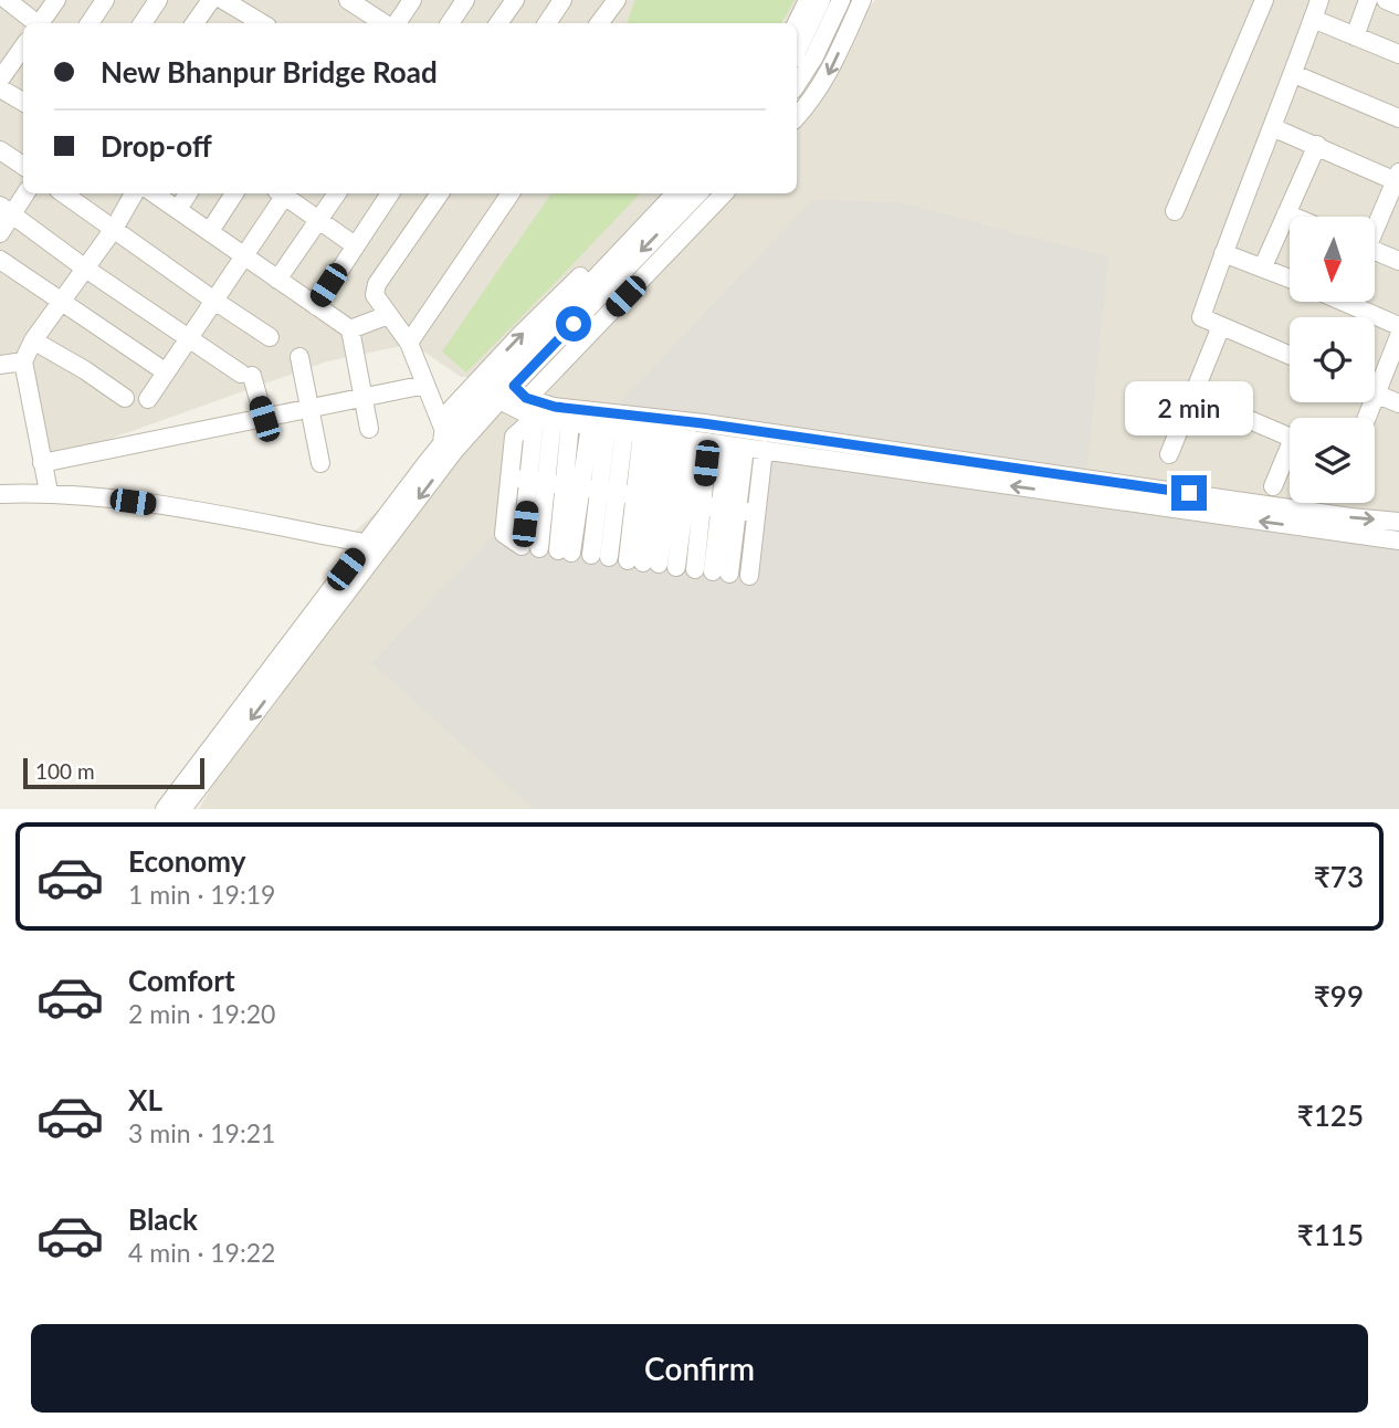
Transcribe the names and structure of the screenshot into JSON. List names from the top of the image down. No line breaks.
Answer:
{"scale_bar":"100 m","north":"bottom","page":{"banner":["New Bhanpur Bridge Road","Drop-off"],"bubble":"2 min","scale":"100 m","list":[{"name":"Economy","note":"1 min · 19:19","value":"₹73"},{"name":"Comfort","note":"2 min · 19:20","value":"₹99"},{"name":"XL","note":"3 min · 19:21","value":"₹125"},{"name":"Black","note":"4 min · 19:22","value":"₹115"}],"buttons":"Confirm"}}
